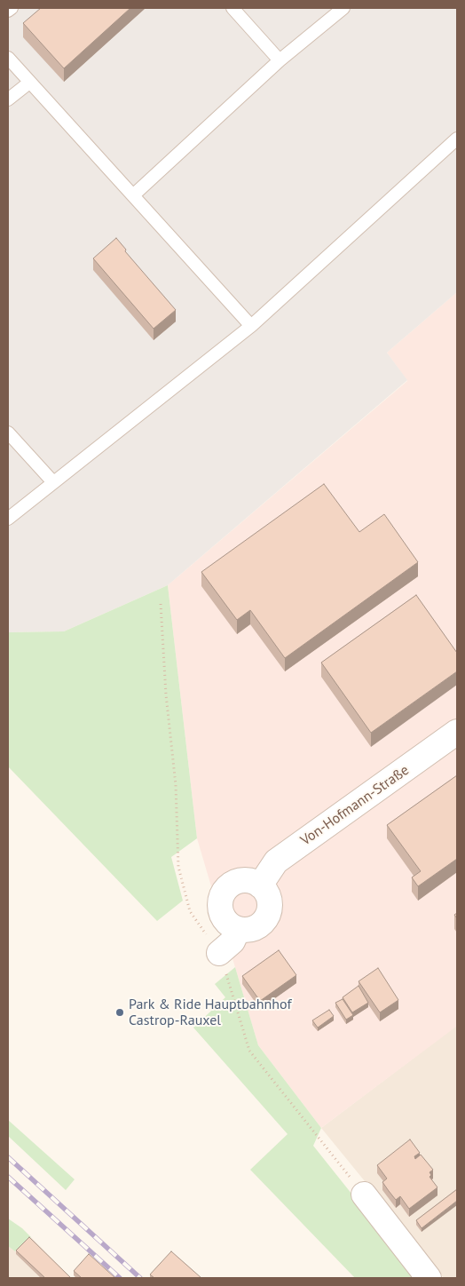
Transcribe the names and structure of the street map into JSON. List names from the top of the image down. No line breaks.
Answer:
{"streets":{"street":["Von-Hofmann-Straße"]},"places":["Park & Ride Hauptbahnhof Castrop-Rauxel"]}
